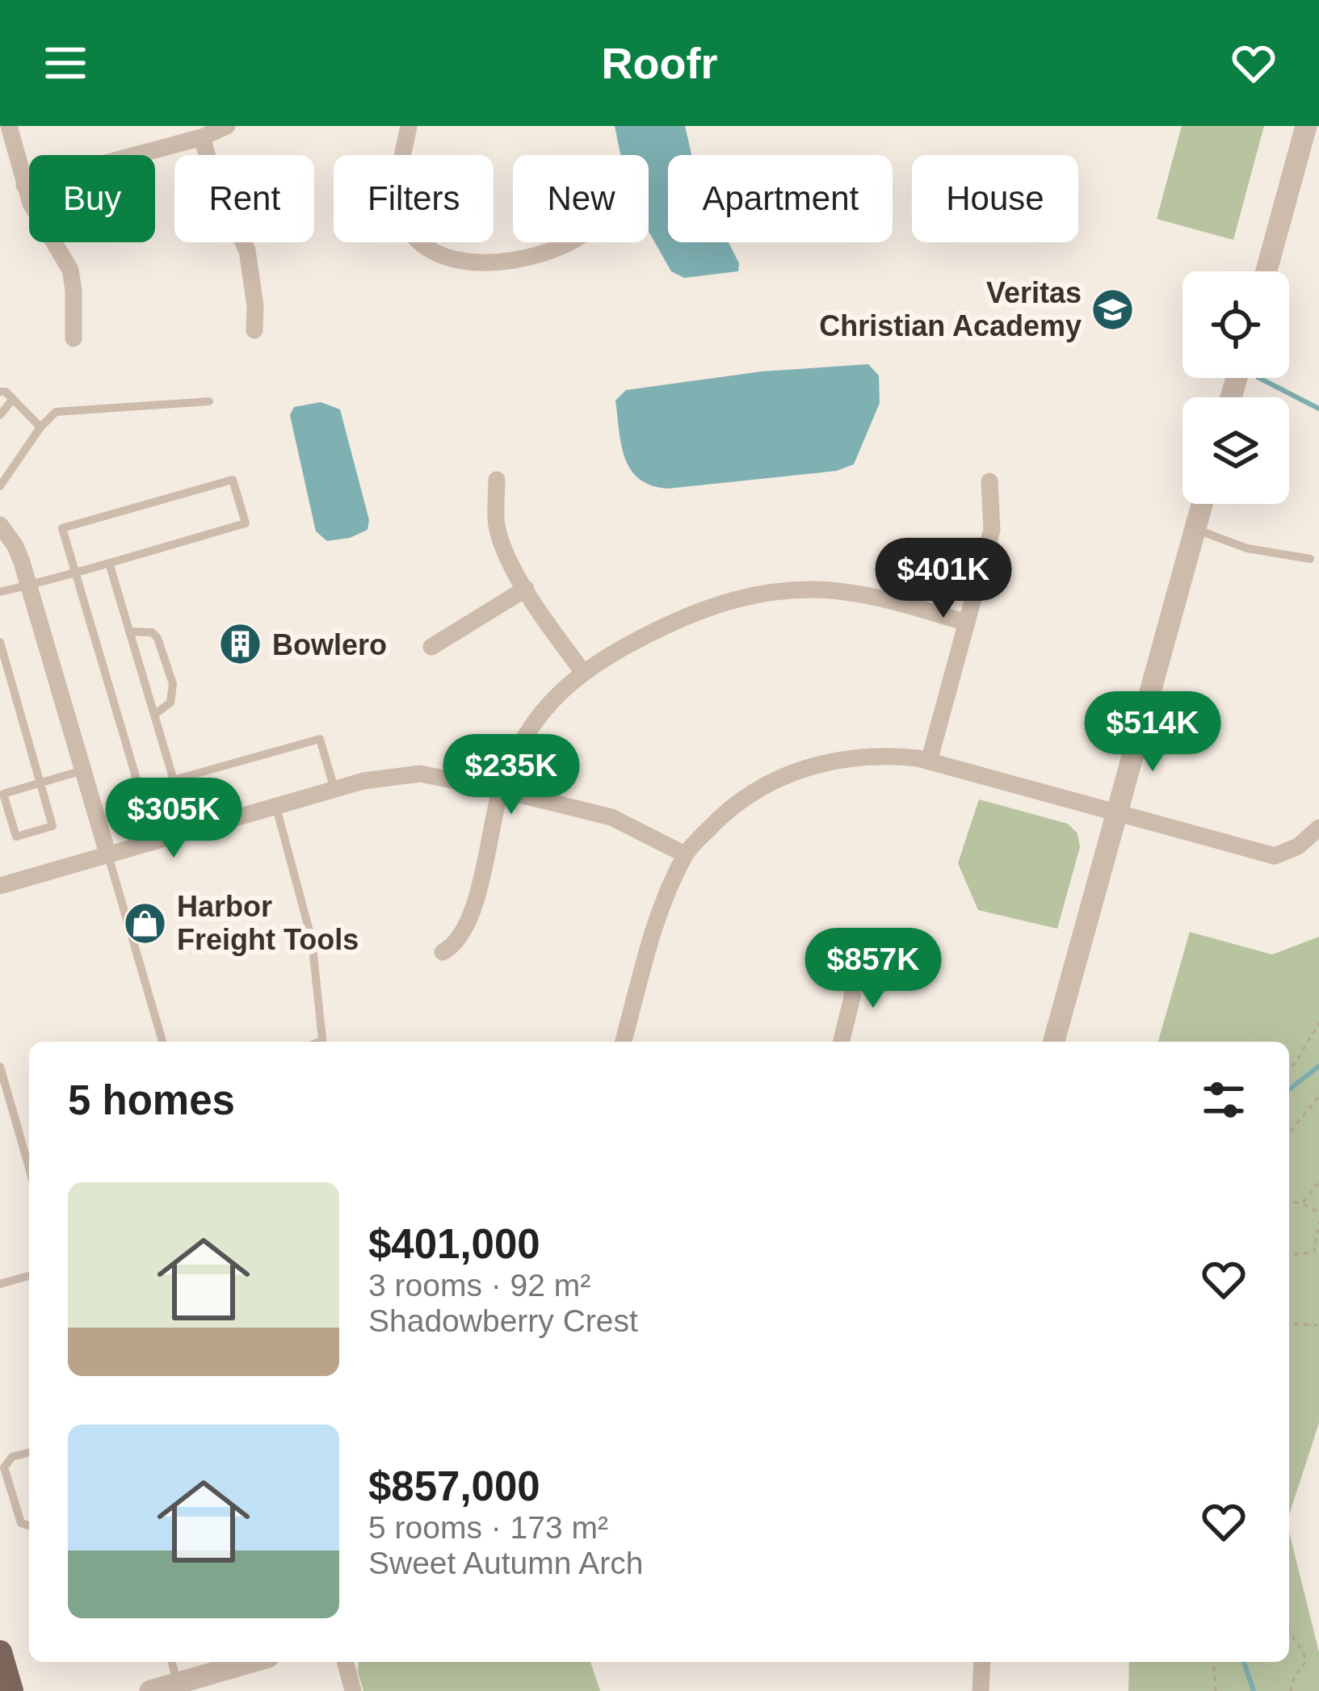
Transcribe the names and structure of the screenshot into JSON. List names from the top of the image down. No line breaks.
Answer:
{"places":{"school or university":["Veritas Christian Academy"],"building":["Bowlero"],"shop":["Harbor Freight Tools"]},"page":{"header":"Roofr","chip":["Buy","Rent","Filters","New","Apartment","House"],"price":["$401K","$514K","$235K","$305K","$857K"],"heading":"5 homes","list":[{"name":"$401,000","note":"3 rooms · 92 m² · Shadowberry Crest"},{"name":"$857,000","note":"5 rooms · 173 m² · Sweet Autumn Arch"}]}}
